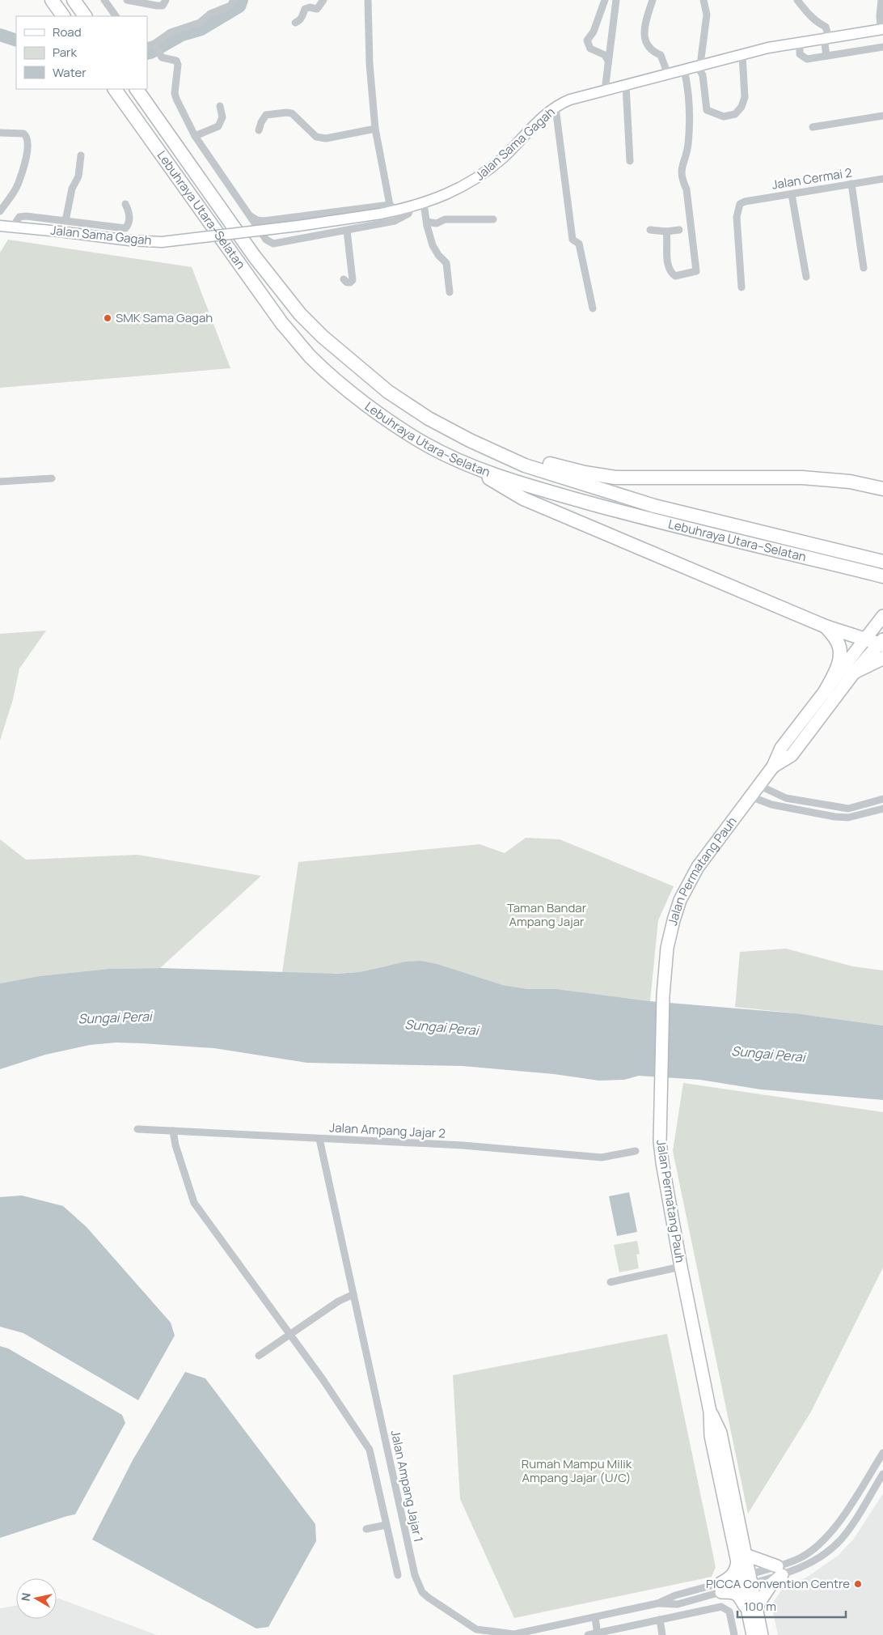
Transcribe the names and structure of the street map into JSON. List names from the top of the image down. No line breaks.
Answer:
{"streets":{"highway":["Lebuhraya Utara–Selatan"],"main road":["Jalan Permatang Pauh"],"street":["Jalan Sama Gagah","Jalan Cermai 2","Jalan Ampang Jajar 2","Jalan Ampang Jajar 1"]},"crossings":[["Jalan Permatang Pauh","Jalan Ampang Jajar 1"],["Jalan Ampang Jajar 2","Jalan Ampang Jajar 1"]],"water":["Sungai Perai"],"parks":["Taman Bandar Ampang Jajar","Rumah Mampu Milik Ampang Jajar (U/C)"],"places":["SMK Sama Gagah","PICCA Convention Centre"],"legend":["Road","Park","Water"],"scale_bar":"100 m","north":"left"}
